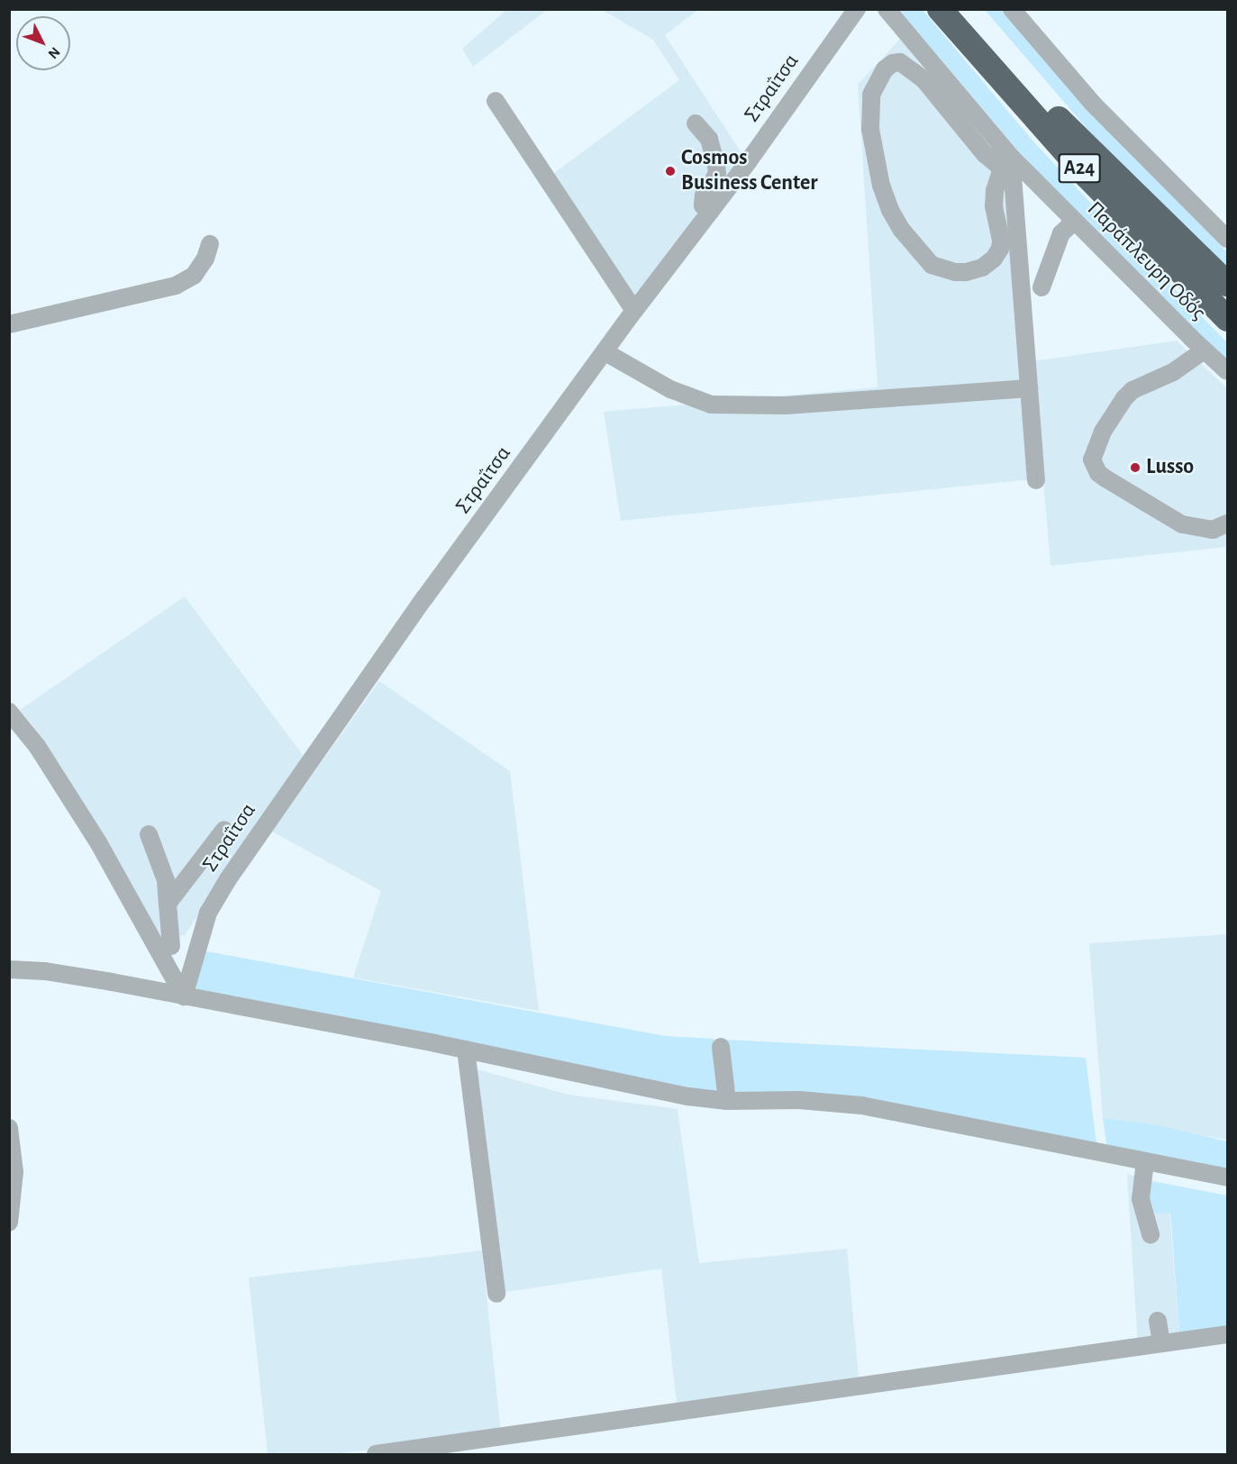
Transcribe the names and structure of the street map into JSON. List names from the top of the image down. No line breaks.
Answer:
{"streets":{"highway":["Α24"],"street":["Στραΐτσα","Παράπλευρη Οδός"]},"places":["Cosmos Business Center","Lusso"],"north":"bottom right"}
